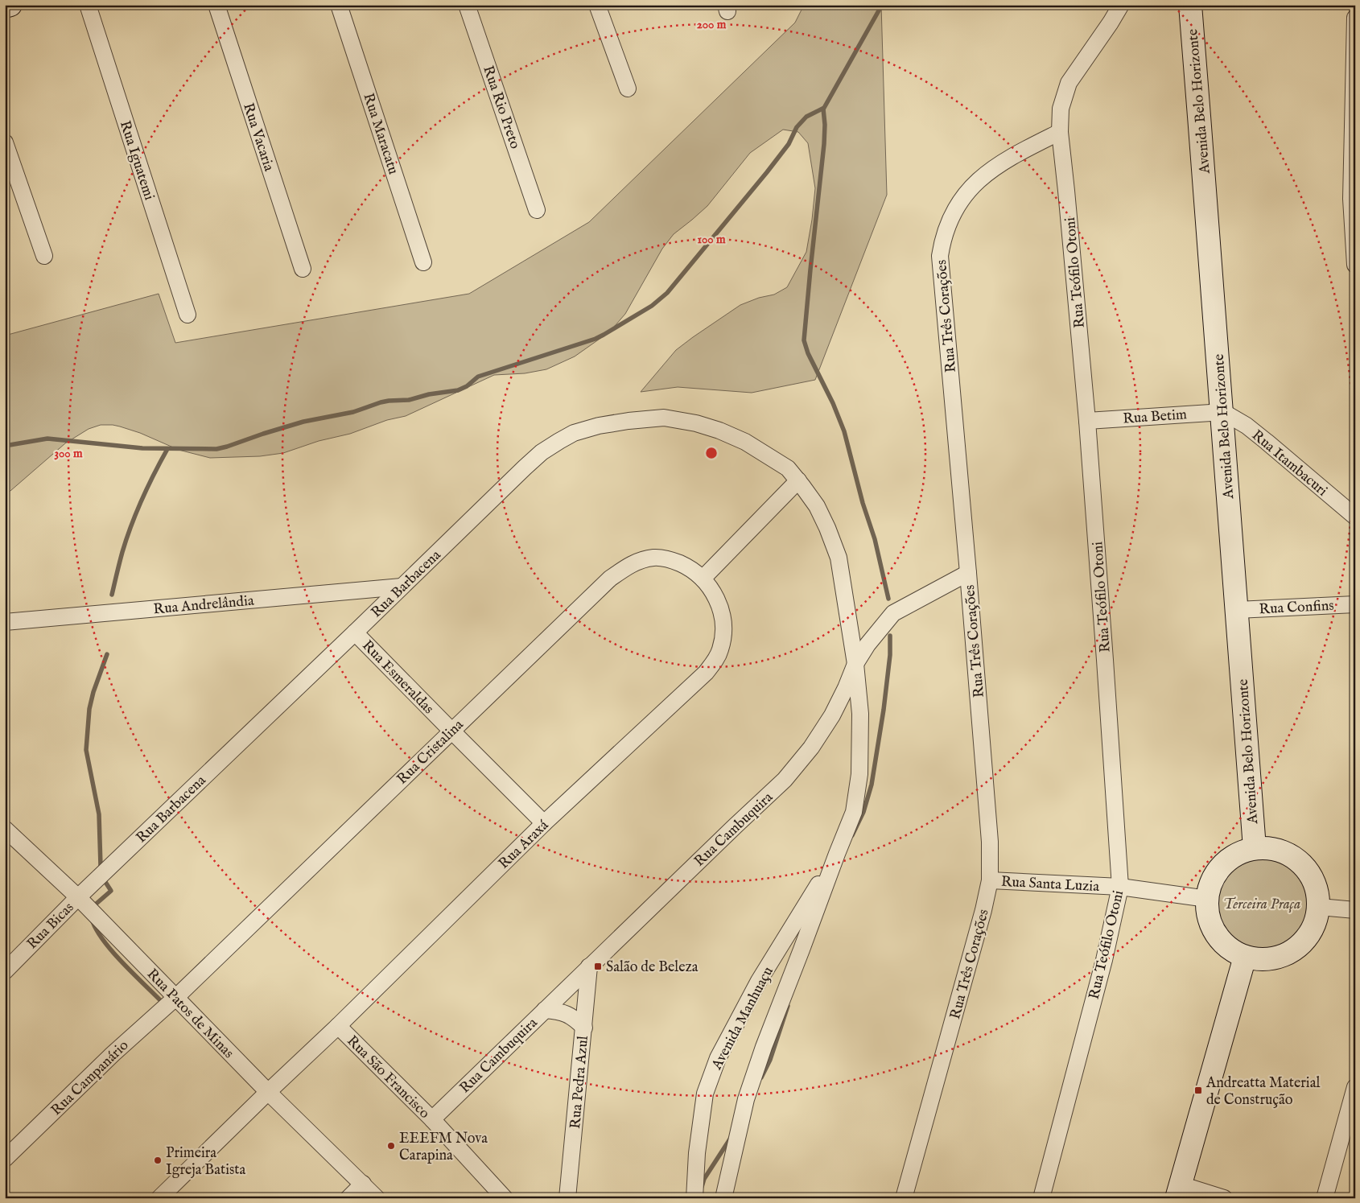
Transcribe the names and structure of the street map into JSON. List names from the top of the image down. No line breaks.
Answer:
{"streets":{"street":["Avenida Belo Horizonte","Rua Rio Preto","Rua Maracatu","Rua Vacaria","Rua Iguatemi","Rua Teófilo Otoni","Rua Três Corações","Rua Betim","Rua Itambacuri","Rua Barbacena","Rua Andrelândia","Rua Confins","Rua Esmeraldas","Rua Cristalina","Rua Cambuquira","Rua Araxá","Rua Santa Luzia","Rua Bicas","Rua Patos de Minas","Avenida Manhuaçu","Rua São Francisco","Rua Campanário","Rua Pedra Azul"]},"crossings":[["Avenida Belo Horizonte","Rua Betim"],["Avenida Belo Horizonte","Rua Itambacuri"],["Avenida Belo Horizonte","Rua Confins"],["Avenida Belo Horizonte","Rua Santa Luzia"],["Rua Teófilo Otoni","Rua Três Corações"],["Rua Teófilo Otoni","Rua Betim"],["Rua Teófilo Otoni","Rua Santa Luzia"],["Rua Três Corações","Rua Santa Luzia"],["Rua Betim","Rua Itambacuri"],["Rua Barbacena","Rua Andrelândia"],["Rua Barbacena","Rua Esmeraldas"],["Rua Barbacena","Rua Bicas"],["Rua Barbacena","Rua Patos de Minas"],["Rua Esmeraldas","Rua Cristalina"],["Rua Esmeraldas","Rua Araxá"],["Rua Cristalina","Rua Araxá"],["Rua Cristalina","Rua Patos de Minas"],["Rua Cristalina","Rua Campanário"],["Rua Cambuquira","Avenida Manhuaçu"],["Rua Cambuquira","Rua São Francisco"],["Rua Cambuquira","Rua Pedra Azul"],["Rua Araxá","Rua Patos de Minas"],["Rua Araxá","Rua São Francisco"],["Rua Bicas","Rua Patos de Minas"],["Rua Patos de Minas","Rua Campanário"]],"parks":["Terceira Praça"],"places":{"transit":["Salão de Beleza","Andreatta Material de Construção"],"other":["EEEFM Nova Carapina","Primeira Igreja Batista"]},"rings":["200 m","100 m","300 m"]}
